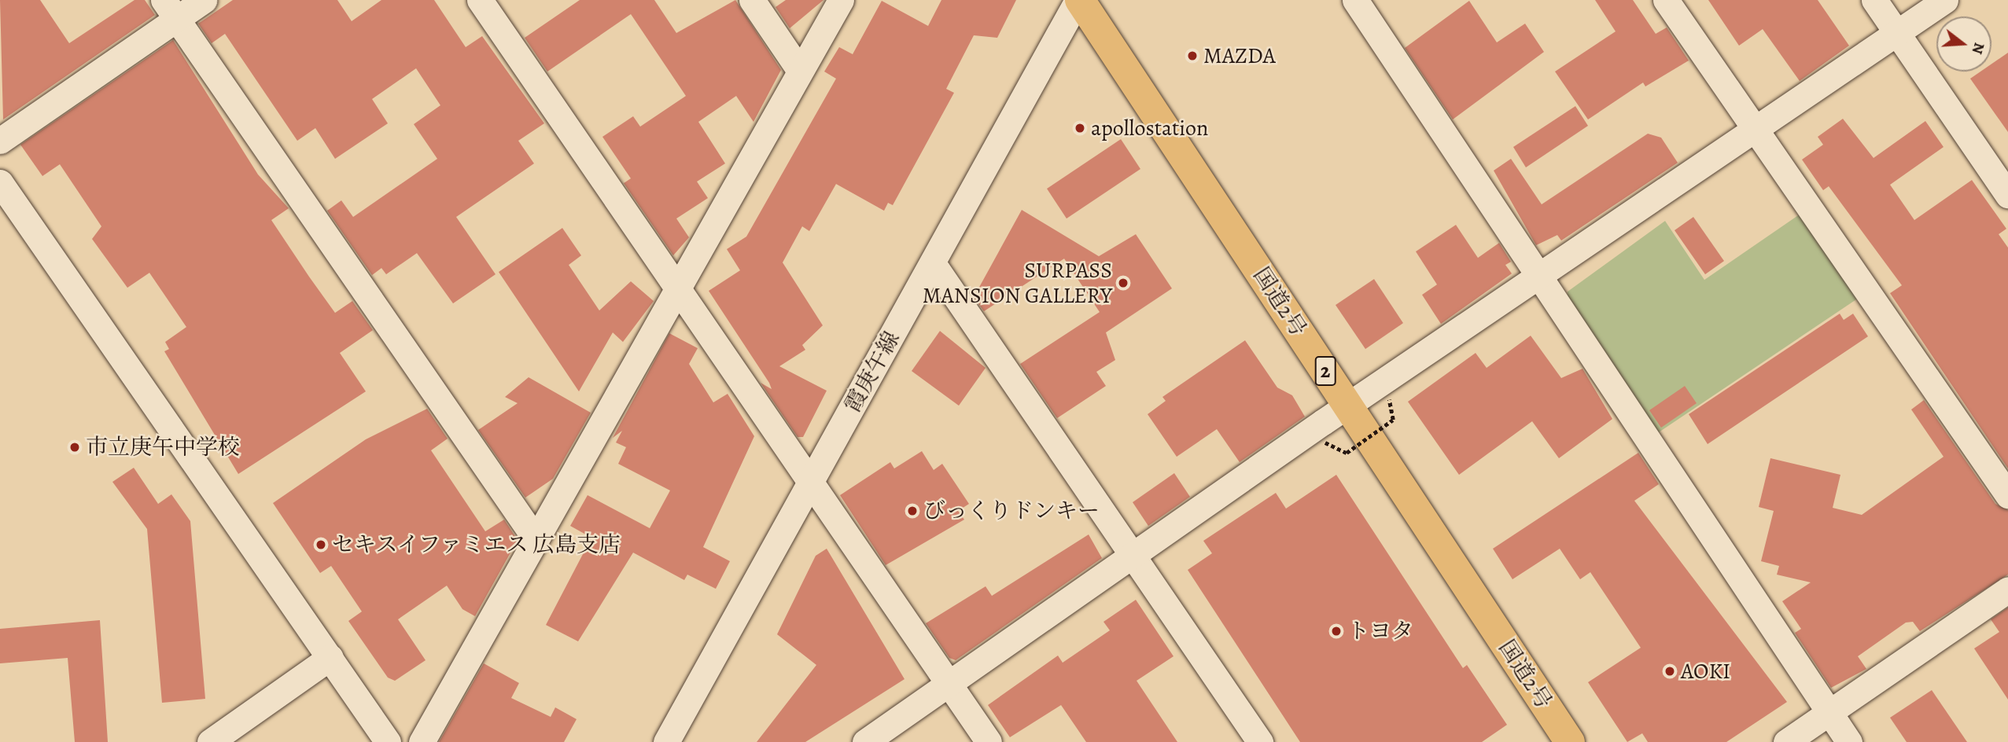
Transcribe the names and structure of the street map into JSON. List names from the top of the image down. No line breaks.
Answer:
{"streets":{"highway":["国道2号","2"],"street":["霞庚午線"]},"crossings":[["国道2号","霞庚午線"]],"places":["MAZDA","apollostation","SURPASS MANSION GALLERY","市立庚午中学校","びっくりドンキー","セキスイファミエス 広島支店","トヨタ","AOKI"],"north":"right"}
